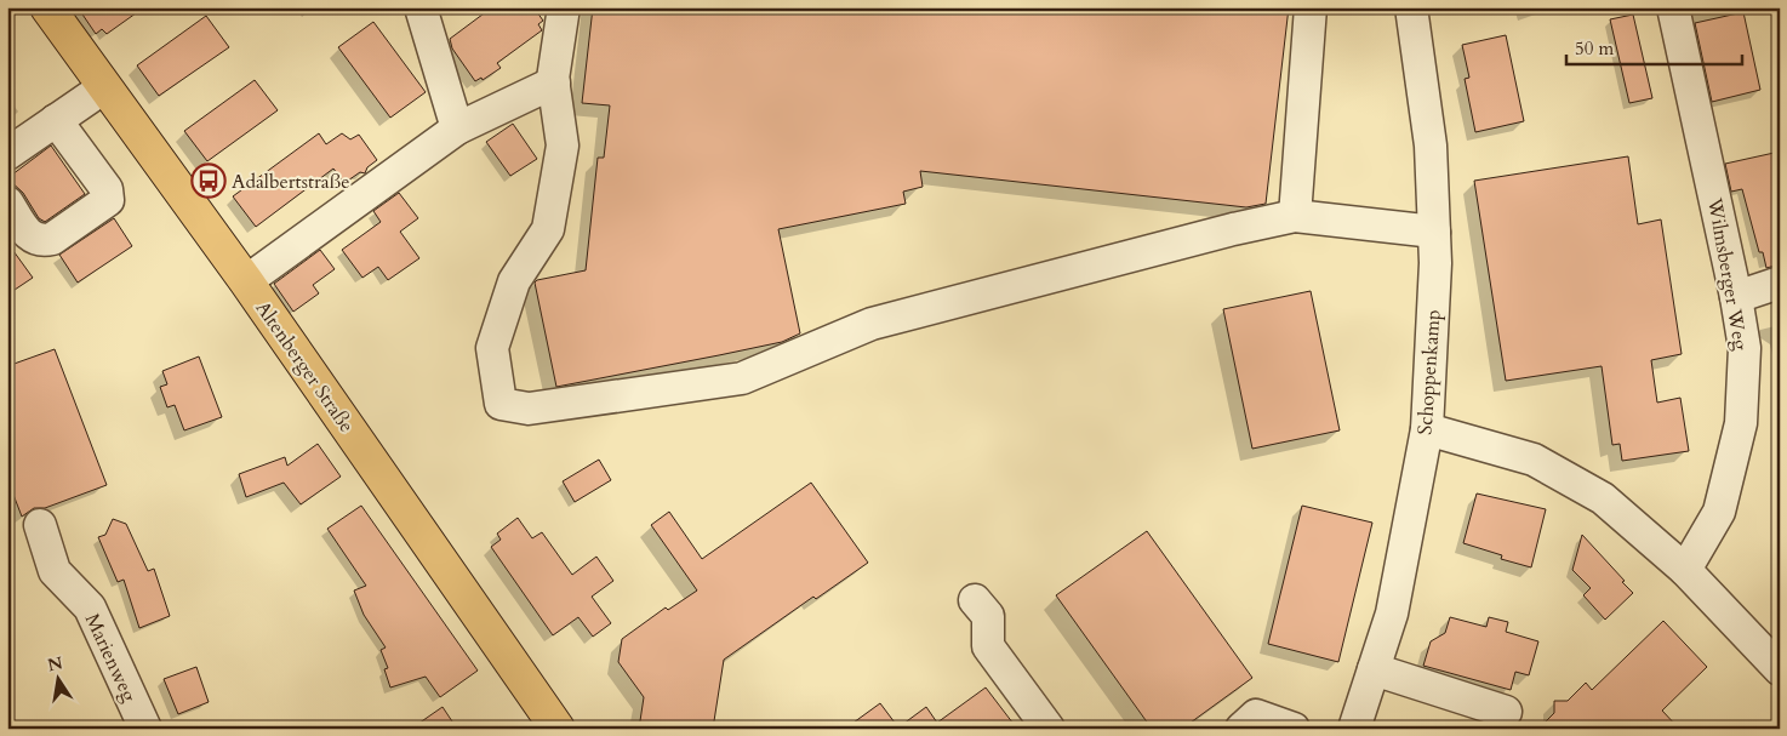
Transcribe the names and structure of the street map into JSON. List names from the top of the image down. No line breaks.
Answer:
{"streets":{"main road":["Altenberger Straße"],"street":["Wilmsberger Weg","Schoppenkamp","Marienweg"]},"places":{"bus stop":["Adalbertstraße"]},"scale_bar":"50 m","north":"top"}
